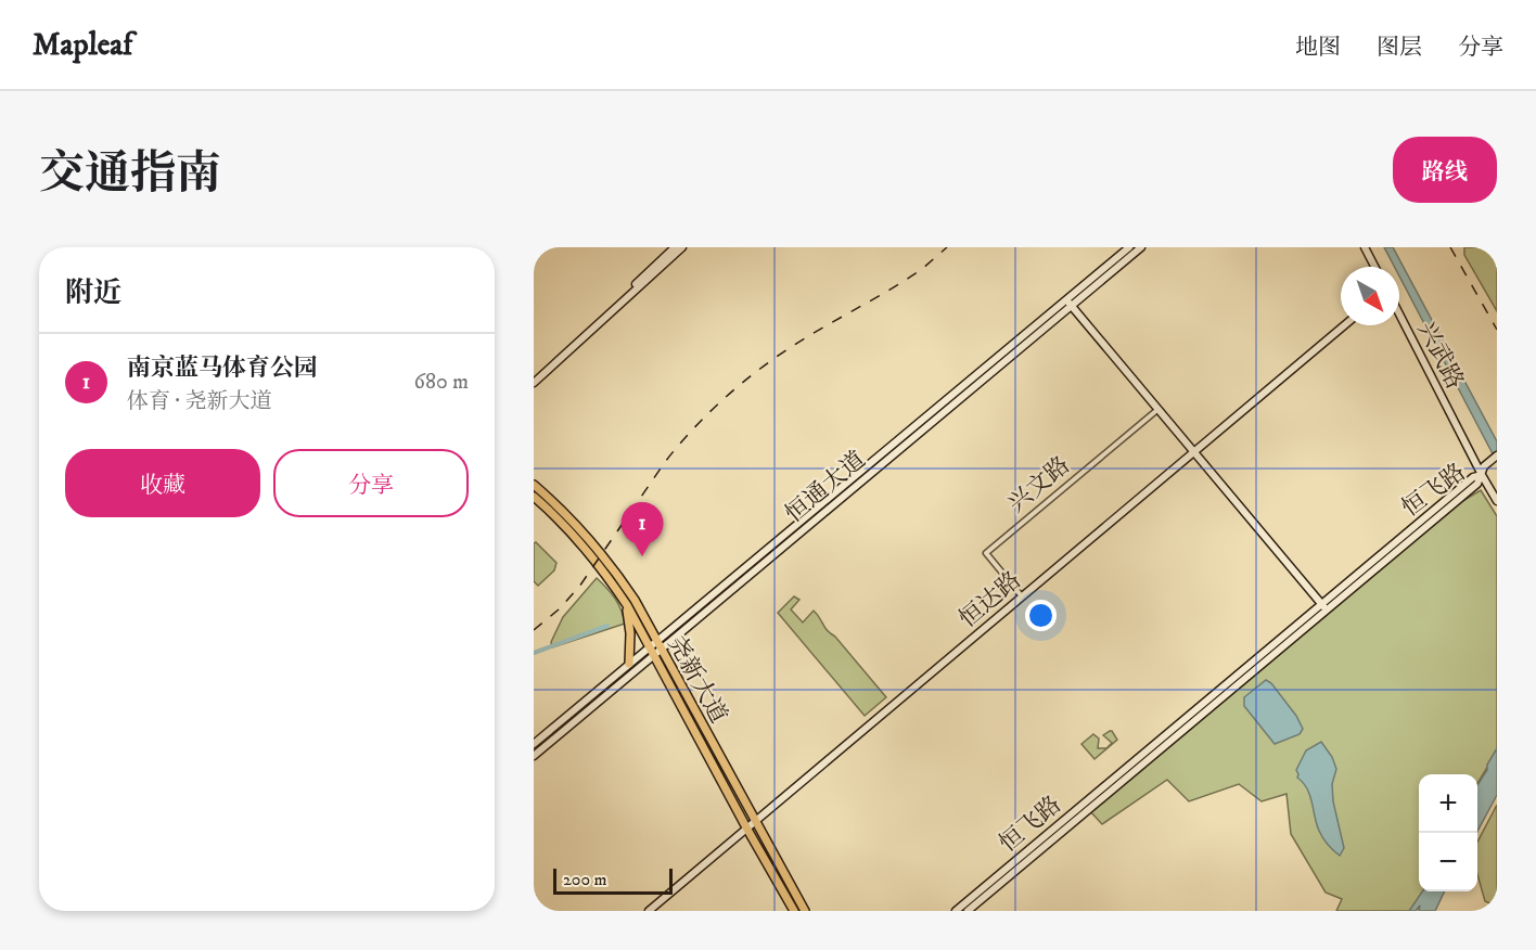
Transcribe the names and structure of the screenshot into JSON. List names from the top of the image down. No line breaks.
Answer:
{"streets":{"main road":["兴武路","恒通大道","恒飞路","恒达路","尧新大道"],"street":["兴文路"]},"crossings":[["兴武路","恒飞路"],["兴文路","恒达路"],["恒通大道","尧新大道"],["恒达路","尧新大道"]],"scale_bar":"200 m","north":"bottom right","page":{"header":"Mapleaf","nav":["地图","图层","分享"],"title":"交通指南","buttons":["路线",["收藏","分享"]],"heading":"附近","list":[{"mark":"1","name":"南京蓝马体育公园","note":"体育 · 尧新大道","value":"680 m"}],"pins":"1","map_buttons":["+","−"],"scale":"200 m"}}
